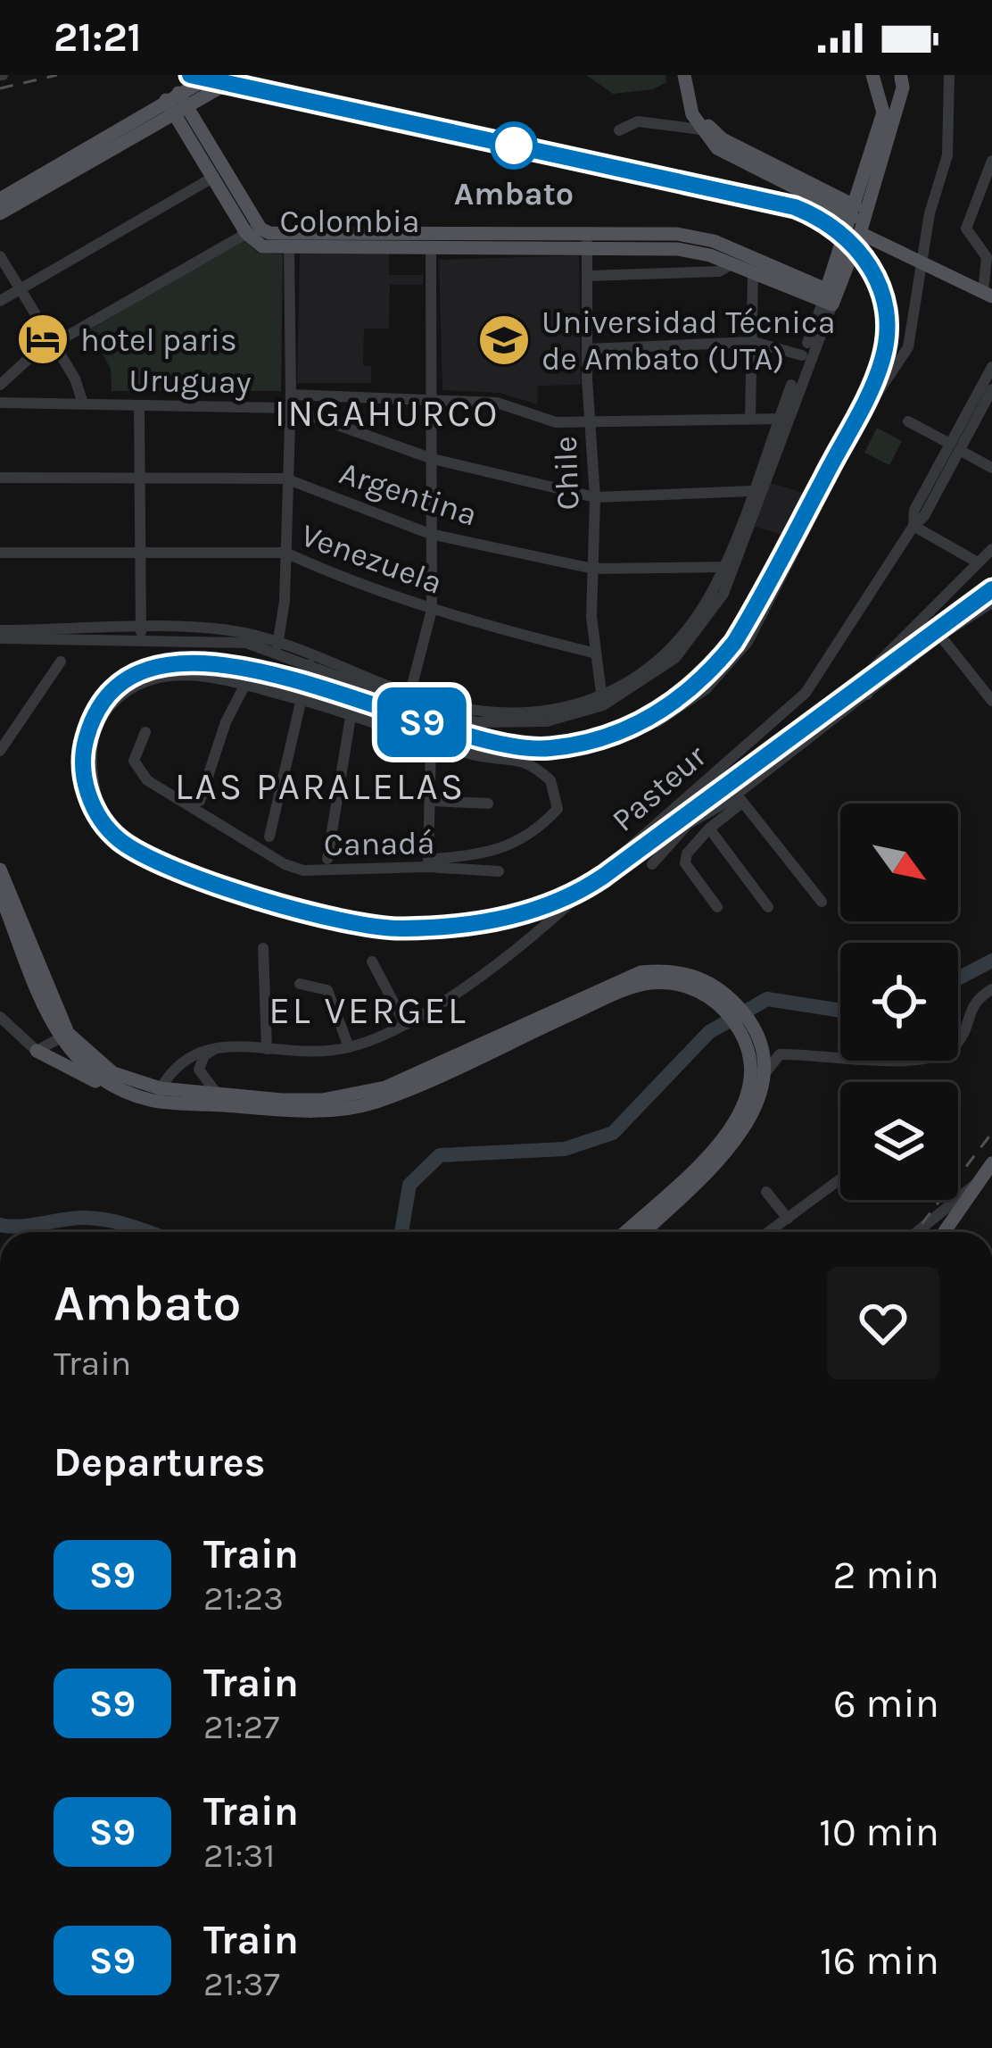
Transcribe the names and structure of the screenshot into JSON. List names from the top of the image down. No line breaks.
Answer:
{"streets":{"main road":["Colombia"],"street":["Uruguay","Chile","Argentina","Venezuela","Pasteur","Canadá"]},"crossings":[["Colombia","Chile"],["Uruguay","Chile"],["Chile","Argentina"],["Chile","Venezuela"]],"districts":["INGAHURCO","LAS PARALELAS","EL VERGEL"],"places":{"other":["Ambato"],"hotel":["hotel paris"],"school or university":["Universidad Técnica de Ambato (UTA)"]},"north":"bottom right","page":{"status":"21:21","on_map":"S9","heading":[["Ambato","Train"],"Departures"],"list":[{"mark":"S9","name":"Train","note":"21:23","value":"2 min"},{"mark":"S9","name":"Train","note":"21:27","value":"6 min"},{"mark":"S9","name":"Train","note":"21:31","value":"10 min"},{"mark":"S9","name":"Train","note":"21:37","value":"16 min"}]}}
